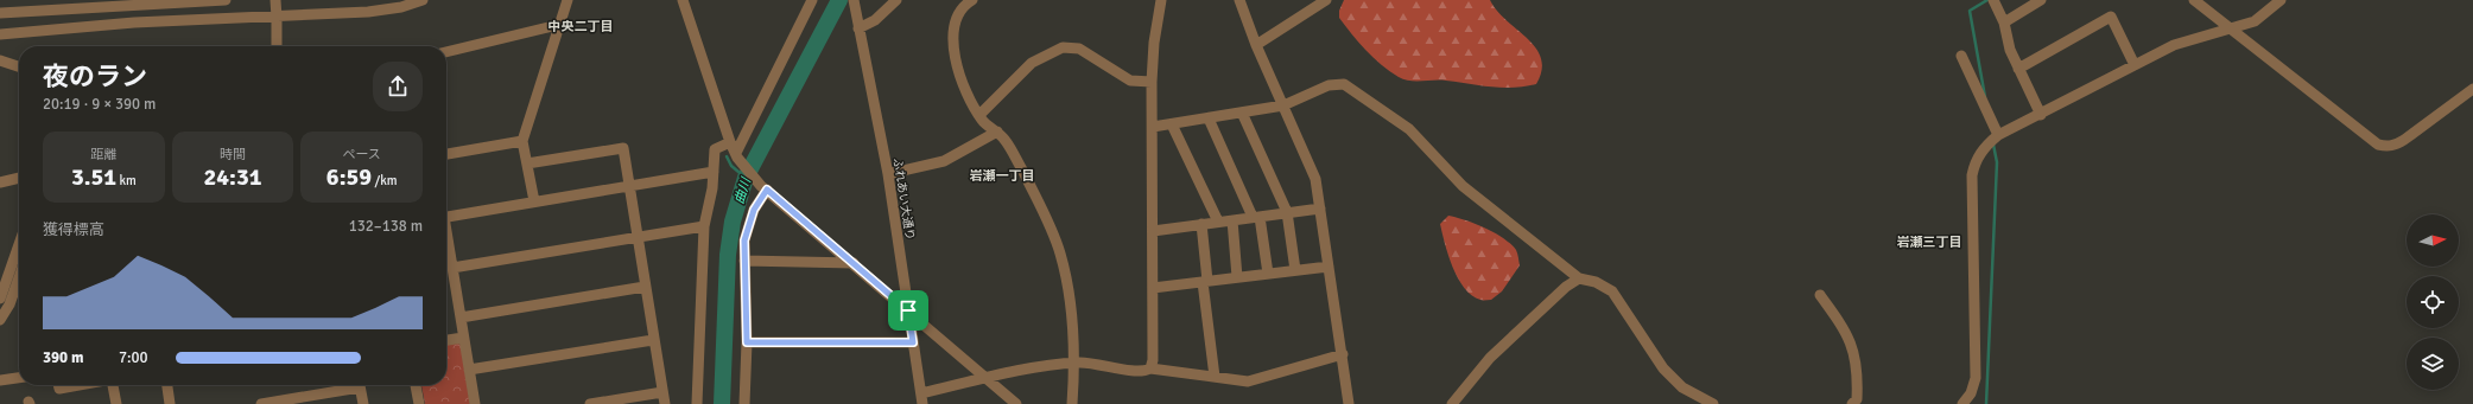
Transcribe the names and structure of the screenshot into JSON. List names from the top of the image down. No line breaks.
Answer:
{"streets":{"street":["ふれあい大通り"]},"districts":["中央二丁目","岩瀬一丁目","岩瀬三丁目"],"water":["曲川"],"north":"right","page":{"heading":["夜のラン","20:19 · 9 × 390 m"],"stats":[["距離","3.51 km"],["時間","24:31"],["ペース","6:59 /km"]],"chart":["獲得標高","132–138 m"],"list":[{"name":"390 m","note":"7:00"}]}}
